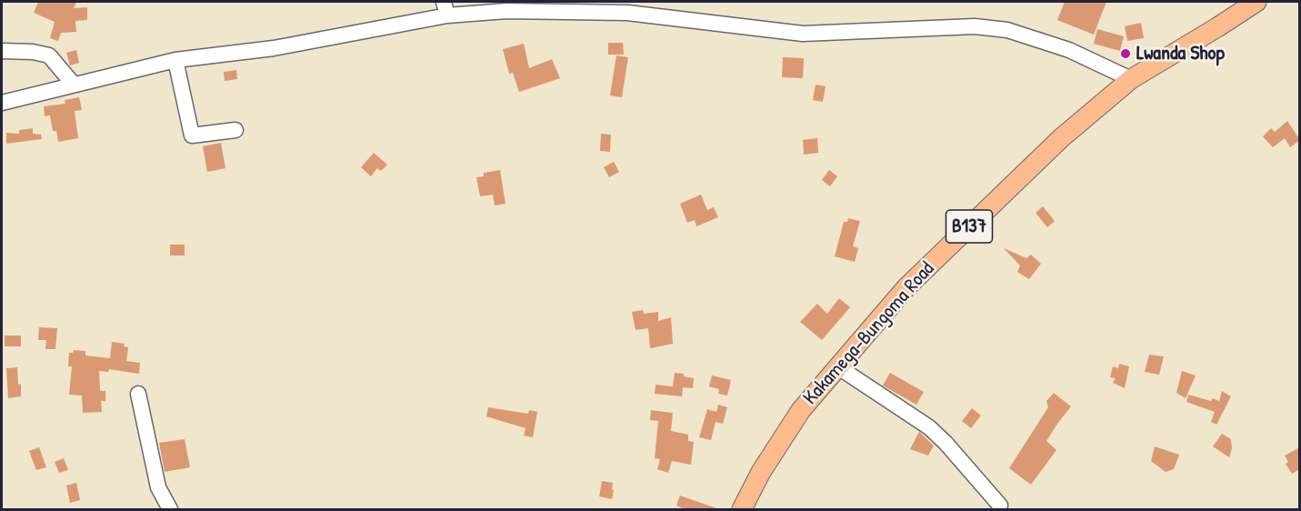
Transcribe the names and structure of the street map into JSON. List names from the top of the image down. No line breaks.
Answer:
{"streets":{"main road":["B137","Kakamega-Bungoma Road"]},"places":["Lwanda Shop"]}
